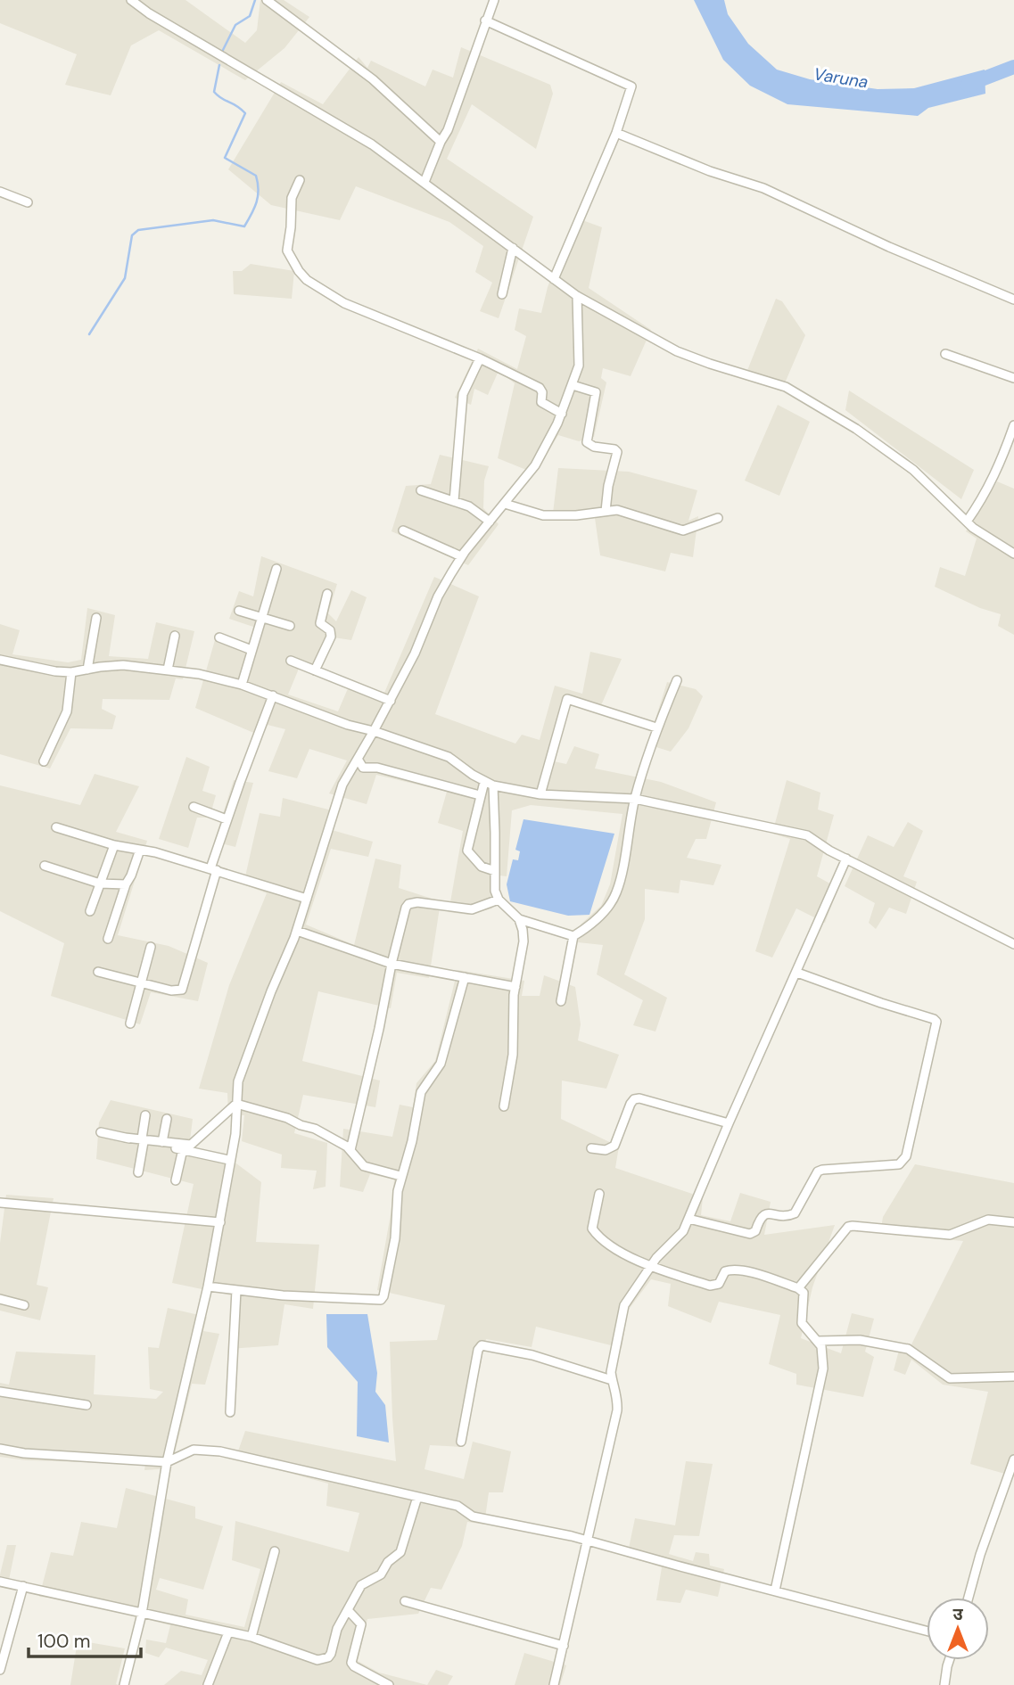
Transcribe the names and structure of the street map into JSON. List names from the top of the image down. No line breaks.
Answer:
{"water":["Varuna"],"scale_bar":"100 m","north":"top"}
